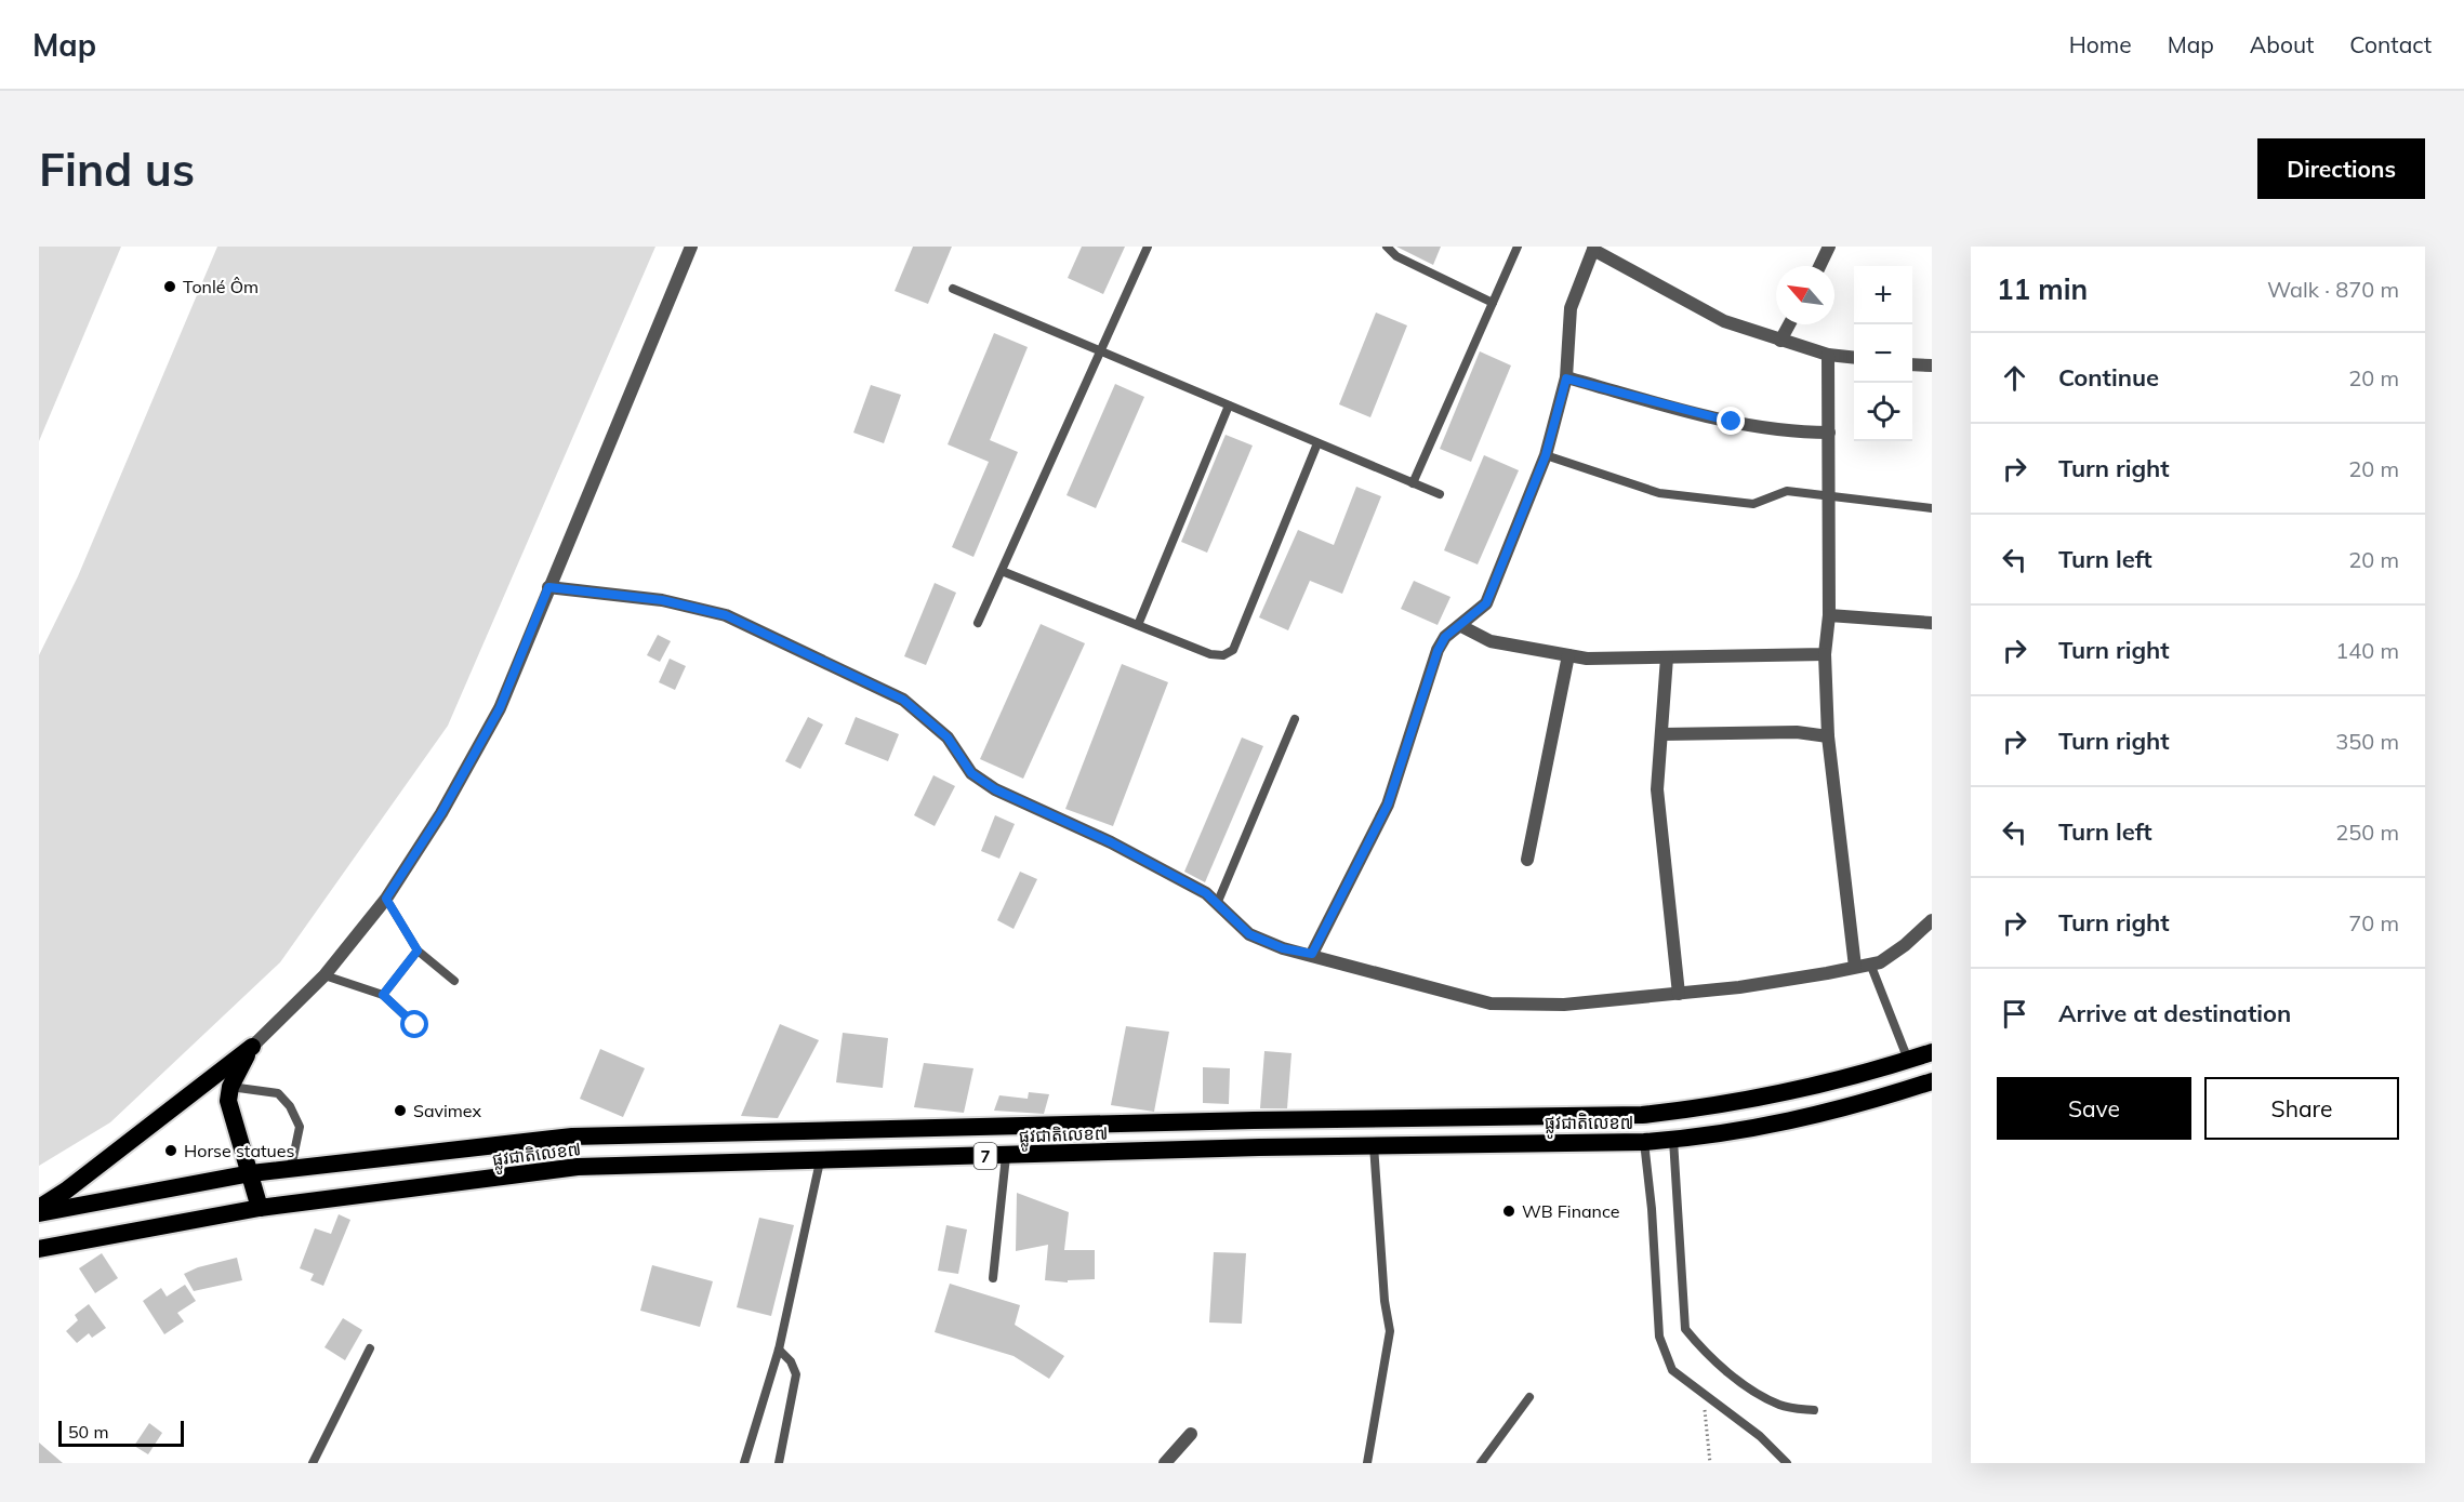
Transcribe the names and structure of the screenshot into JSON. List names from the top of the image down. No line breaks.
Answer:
{"streets":{"highway":["ផ្លូវជាតិលេខ៧","7"]},"places":["Tonlé Ôm","Savimex","Horse statues","WB Finance"],"scale_bar":"50 m","north":"top left","page":{"header":"Map","nav":["Home","Map","About","Contact"],"buttons":["Directions",["Save","Share"]],"title":"Find us","heading":["11 min","Walk · 870 m"],"map_buttons":["+","−"],"list":[["Continue","20 m"],["Turn right","20 m"],["Turn left","20 m"],["Turn right","140 m"],["Turn right","350 m"],["Turn left","250 m"],["Turn right","70 m"],"Arrive at destination"],"scale":"50 m"}}
